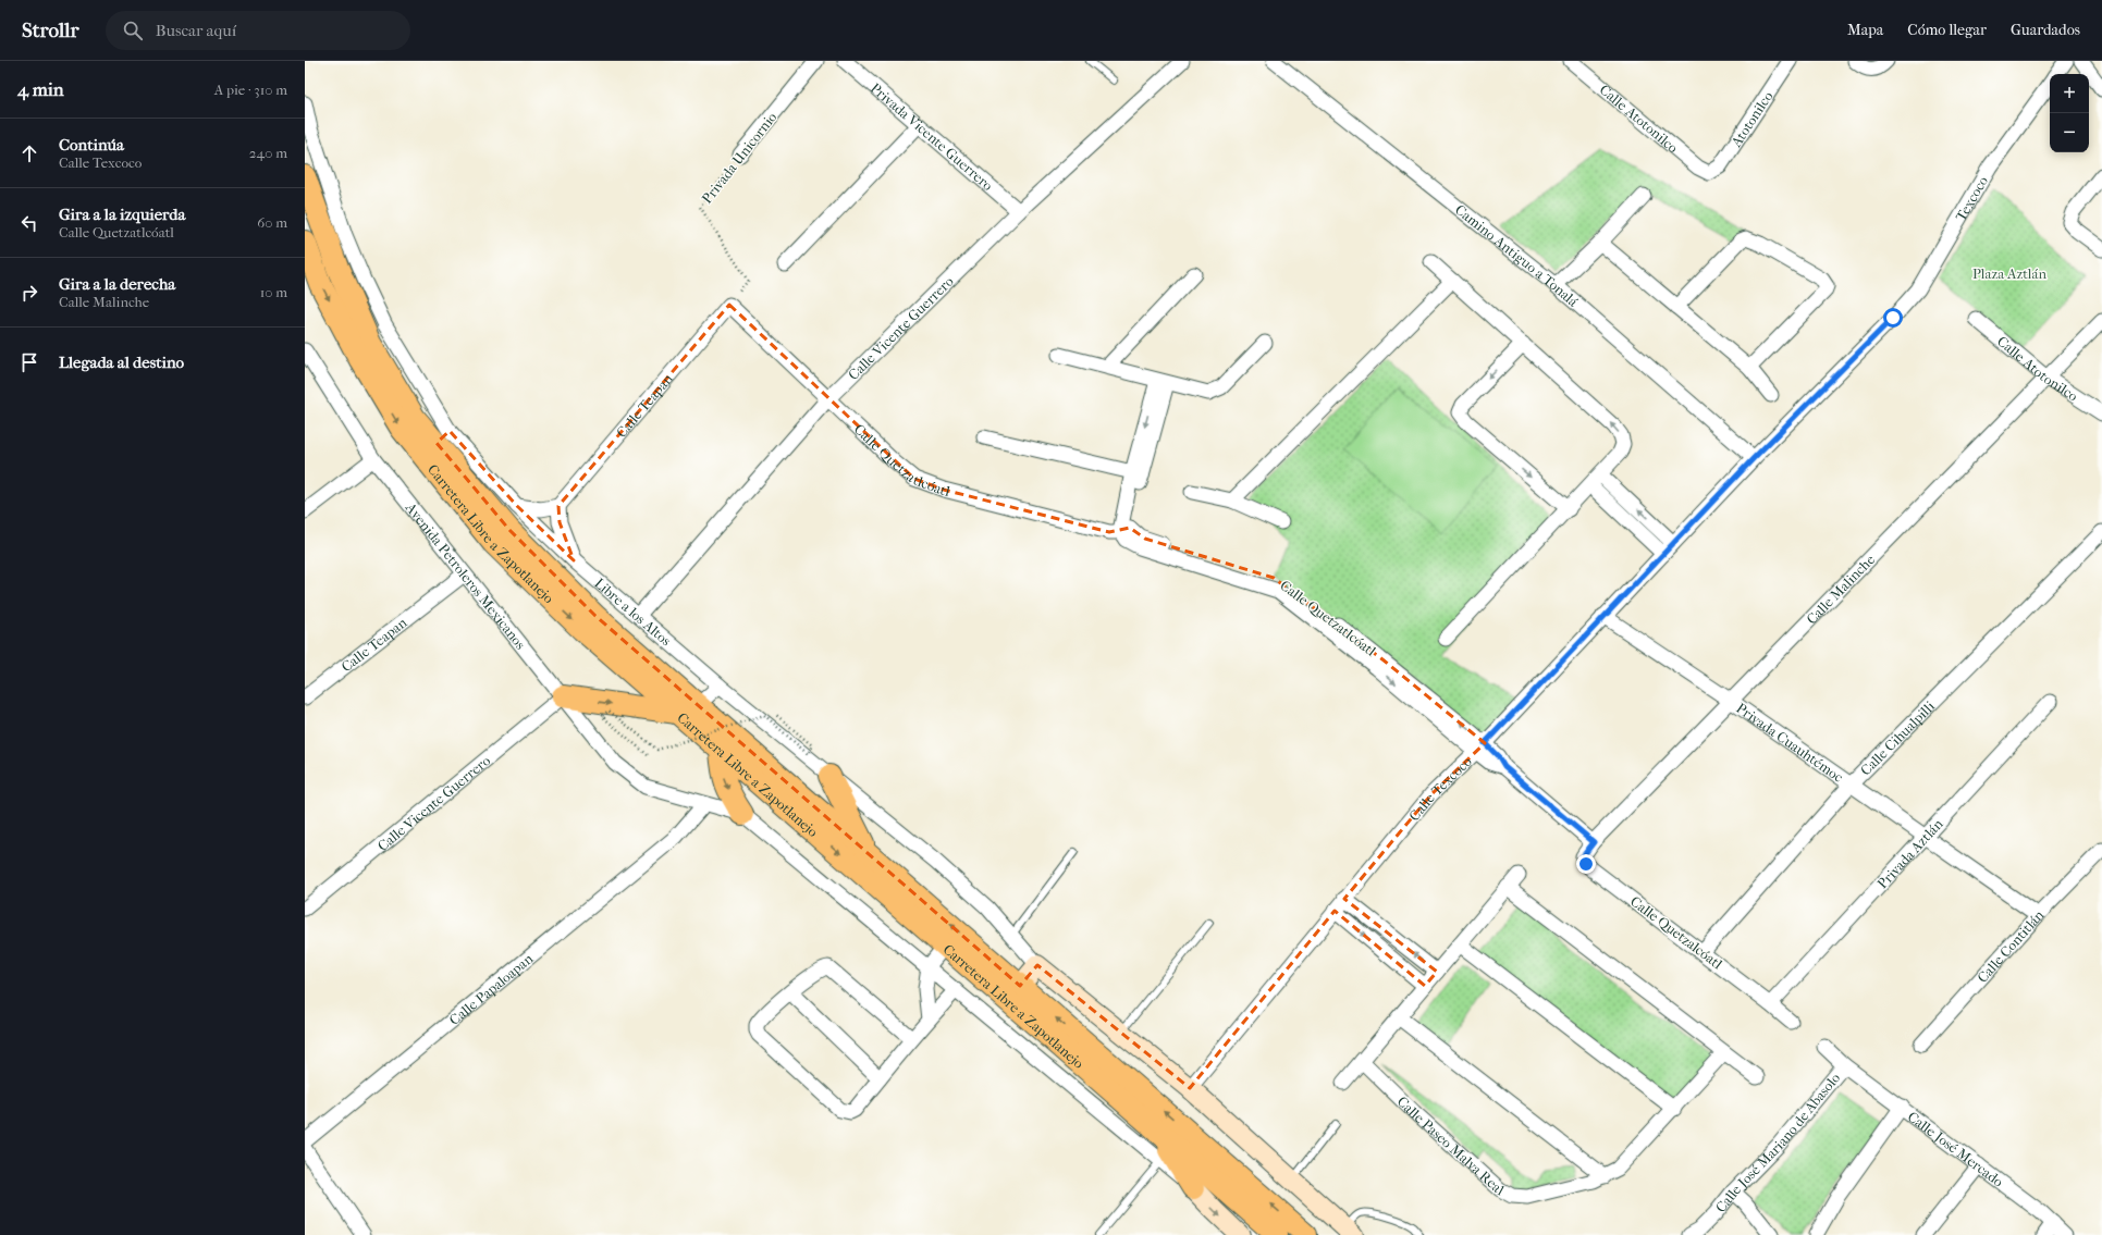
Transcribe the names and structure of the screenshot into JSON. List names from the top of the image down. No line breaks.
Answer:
{"streets":{"main road":["Carretera Libre a Zapotlanejo"],"street":["Calle Atotonilco","Atotonilco","Privada Vicente Guerrero","Privada Unicornio","Texcoco","Camino Antiguo a Tonalá","Calle Vicente Guerrero","Calle Teapan","Calle Quetzatlcóatl","Avenida Petroleros Mexicanos","Calle Malinche","Libre a los Altos","Calle Cihualpilli","Privada Cuauhtémoc","Calle Texcoco","Privada Aztlán","Calle Quetzalcóatl","Calle Contitlán","Calle Papaloapan","Calle José Mariano de Abasolo","Calle Paseo Malva Real","Calle José Mercado"]},"crossings":[["Calle Atotonilco","Atotonilco"],["Calle Atotonilco","Calle Malinche"],["Privada Vicente Guerrero","Calle Vicente Guerrero"],["Texcoco","Calle Texcoco"],["Camino Antiguo a Tonalá","Calle Texcoco"],["Calle Vicente Guerrero","Calle Quetzatlcóatl"],["Calle Vicente Guerrero","Avenida Petroleros Mexicanos"],["Calle Vicente Guerrero","Libre a los Altos"],["Calle Teapan","Calle Quetzatlcóatl"],["Calle Teapan","Avenida Petroleros Mexicanos"],["Calle Quetzatlcóatl","Calle Malinche"],["Calle Quetzatlcóatl","Calle Texcoco"],["Carretera Libre a Zapotlanejo","Libre a los Altos"],["Avenida Petroleros Mexicanos","Calle Papaloapan"],["Calle Malinche","Privada Cuauhtémoc"],["Calle Malinche","Calle Quetzalcóatl"],["Calle Cihualpilli","Privada Cuauhtémoc"],["Calle Cihualpilli","Calle Quetzalcóatl"],["Privada Cuauhtémoc","Calle Texcoco"],["Privada Cuauhtémoc","Privada Aztlán"],["Privada Cuauhtémoc","Calle Contitlán"],["Privada Aztlán","Calle Quetzalcóatl"],["Calle José Mariano de Abasolo","Calle José Mercado"]],"parks":["Plaza Aztlán"],"page":{"header":"Strollr","search":"Buscar aquí","nav":["Mapa","Cómo llegar","Guardados"],"heading":["4 min","A pie · 310 m"],"map_buttons":["+","−"],"list":[["Continúa","Calle Texcoco","240 m"],["Gira a la izquierda","Calle Quetzatlcóatl","60 m"],["Gira a la derecha","Calle Malinche","10 m"],"Llegada al destino"]}}
